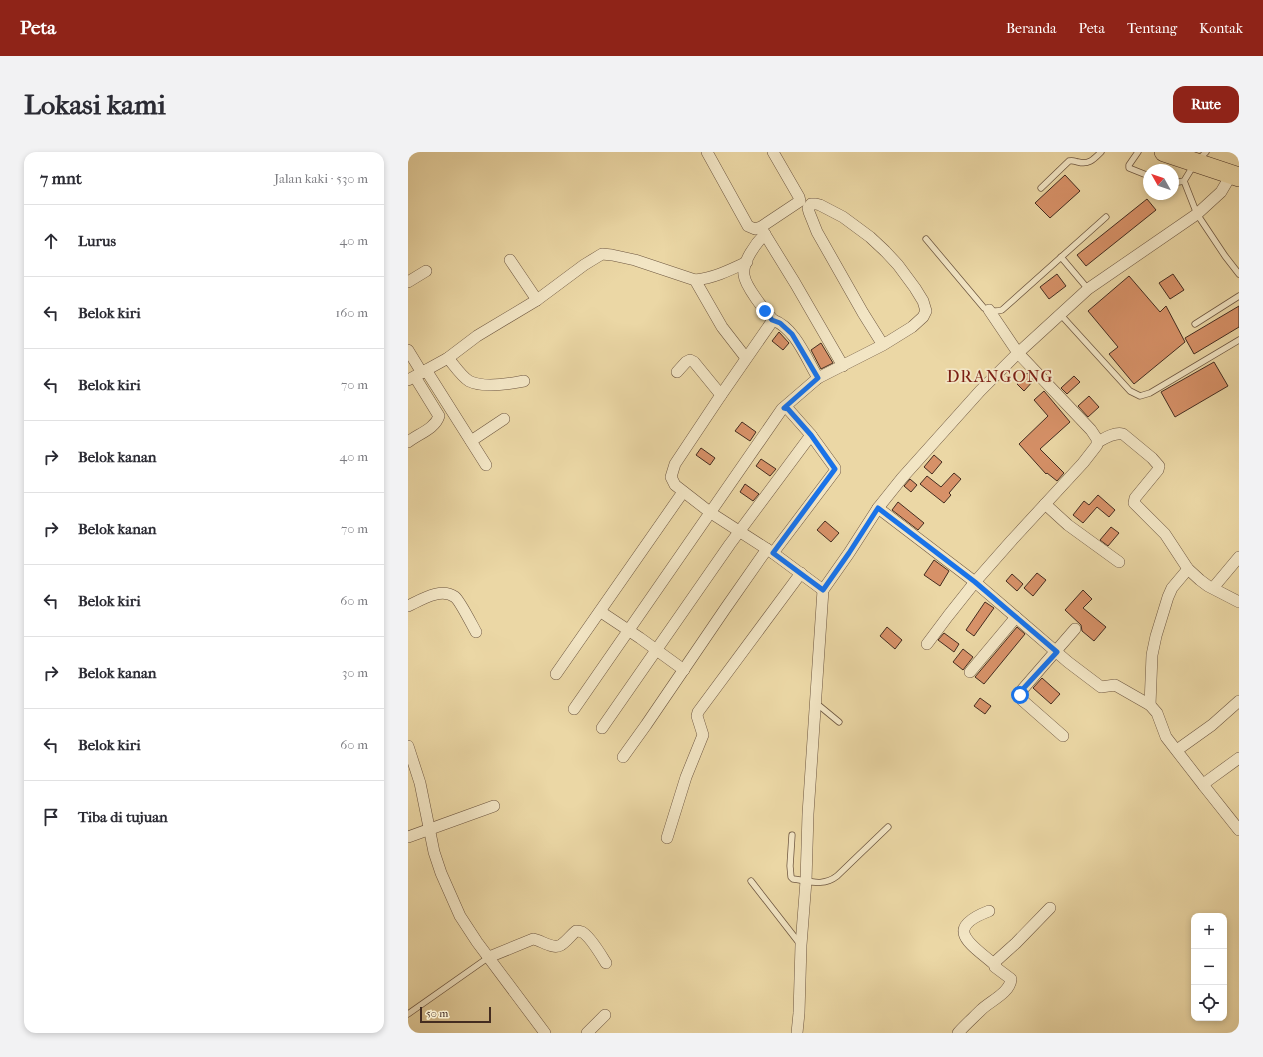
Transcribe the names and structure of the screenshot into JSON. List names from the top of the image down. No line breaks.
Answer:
{"districts":["DRANGONG"],"scale_bar":"50 m","north":"top left","page":{"header":"Peta","nav":["Beranda","Peta","Tentang","Kontak"],"buttons":"Rute","title":"Lokasi kami","heading":["7 mnt","Jalan kaki · 530 m"],"list":[["Lurus","40 m"],["Belok kiri","160 m"],["Belok kiri","70 m"],["Belok kanan","40 m"],["Belok kanan","70 m"],["Belok kiri","60 m"],["Belok kanan","30 m"],["Belok kiri","60 m"],"Tiba di tujuan"],"map_buttons":["+","−"],"scale":"50 m"}}
